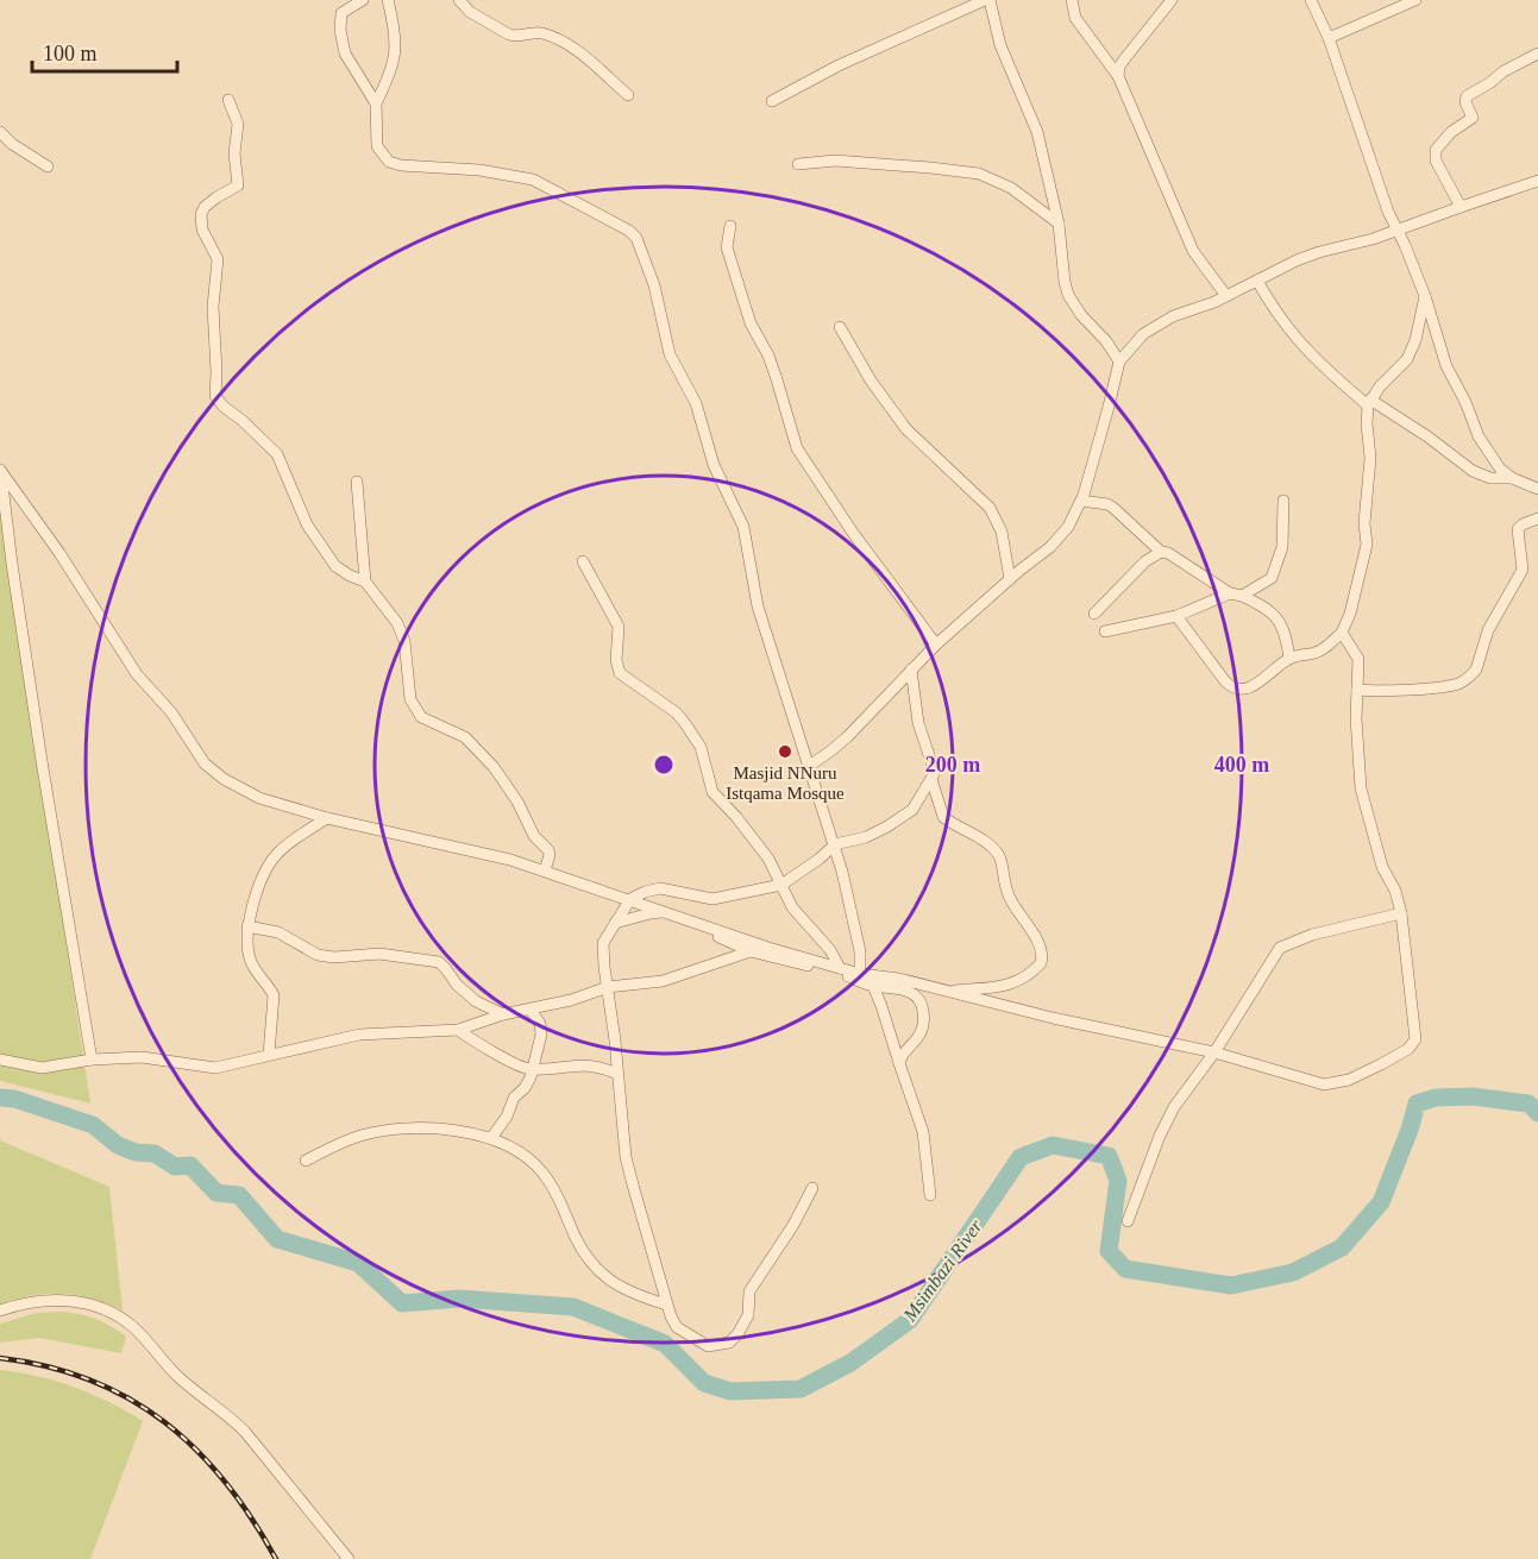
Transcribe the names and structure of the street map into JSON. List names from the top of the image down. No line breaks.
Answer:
{"water":["Msimbazi River"],"places":["Masjid NNuru Istqama Mosque"],"scale_bar":"100 m","rings":["200 m","400 m"]}
